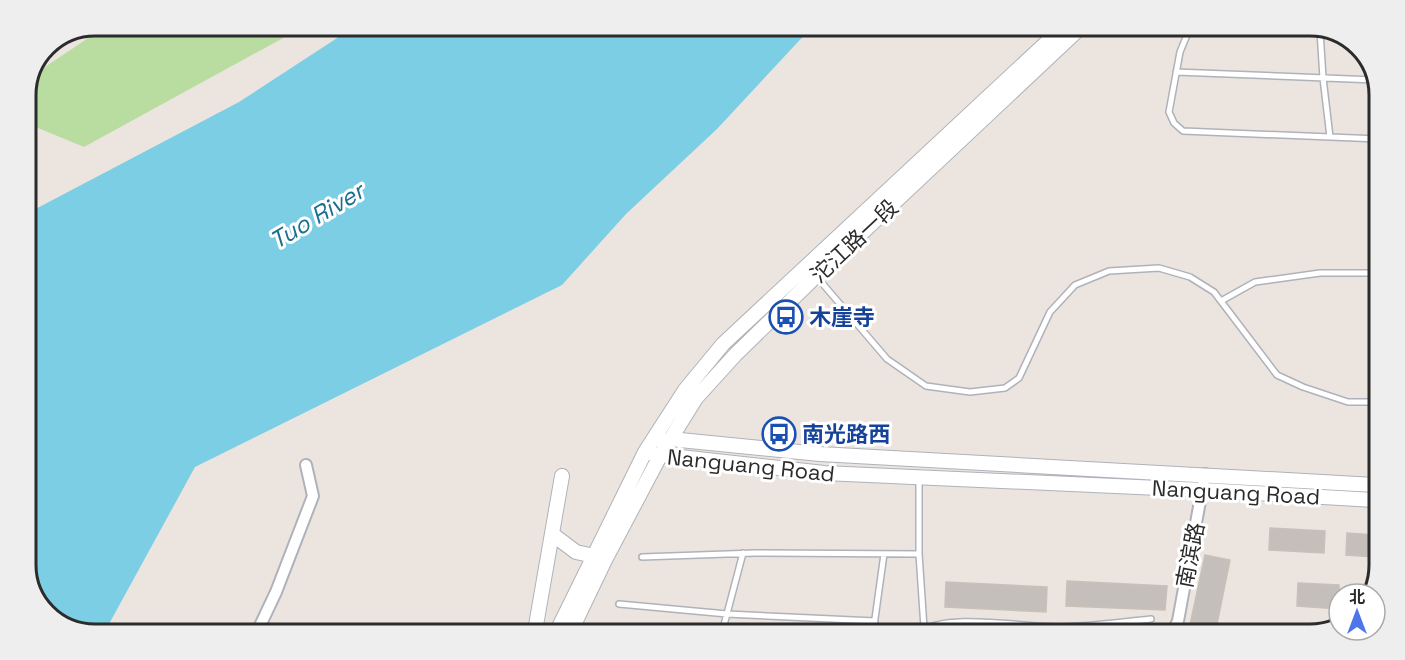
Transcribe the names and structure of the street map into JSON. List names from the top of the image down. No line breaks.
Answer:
{"streets":{"street":["沱江路一段","Nanguang Road","南滨路"]},"crossings":[["沱江路一段","Nanguang Road"],["Nanguang Road","南滨路"]],"water":["Tuo River"],"places":{"bus stop":["木崖寺","南光路西"]},"north":"top"}
